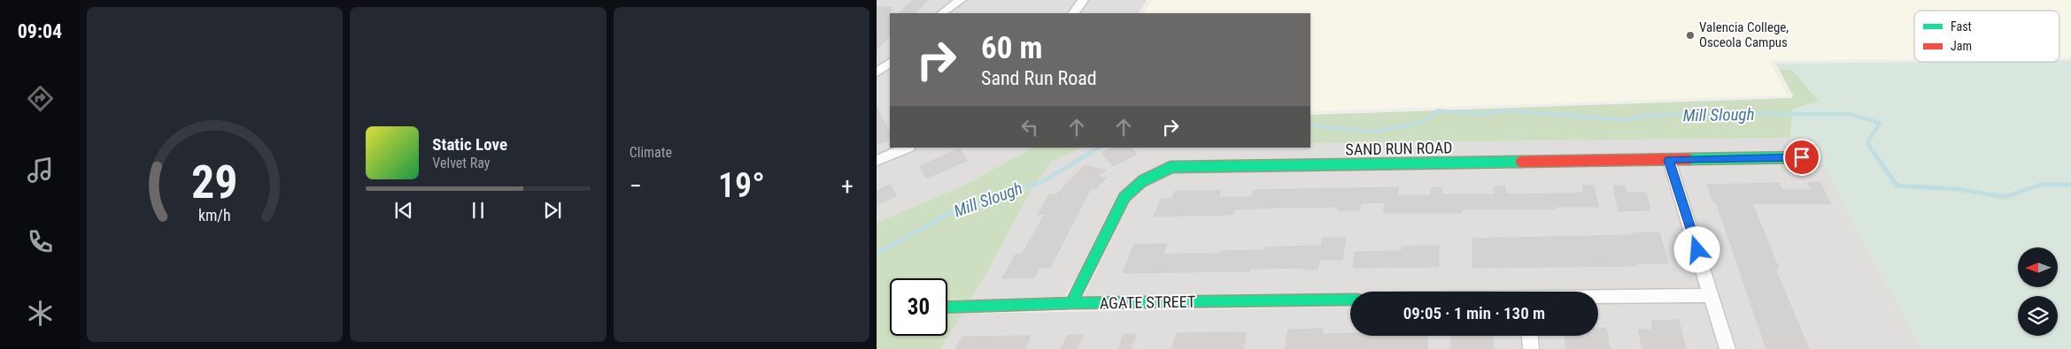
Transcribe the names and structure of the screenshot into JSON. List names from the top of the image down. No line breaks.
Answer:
{"streets":{"street":["SAND RUN ROAD","AGATE STREET"]},"crossings":[["SAND RUN ROAD","AGATE STREET"]],"water":["Mill Slough"],"places":["Valencia College, Osceola Campus"],"legend":["Fast","Jam"],"north":"left","page":{"tabs":"09:04","tile":"Climate","turn":["60 m","Sand Run Road"],"song":["Static Love","Velvet Ray"],"heat":["−","19°","+"],"limit":"30","trip":"09:05 · 1 min · 130 m","gauge":["29","km/h"]}}
